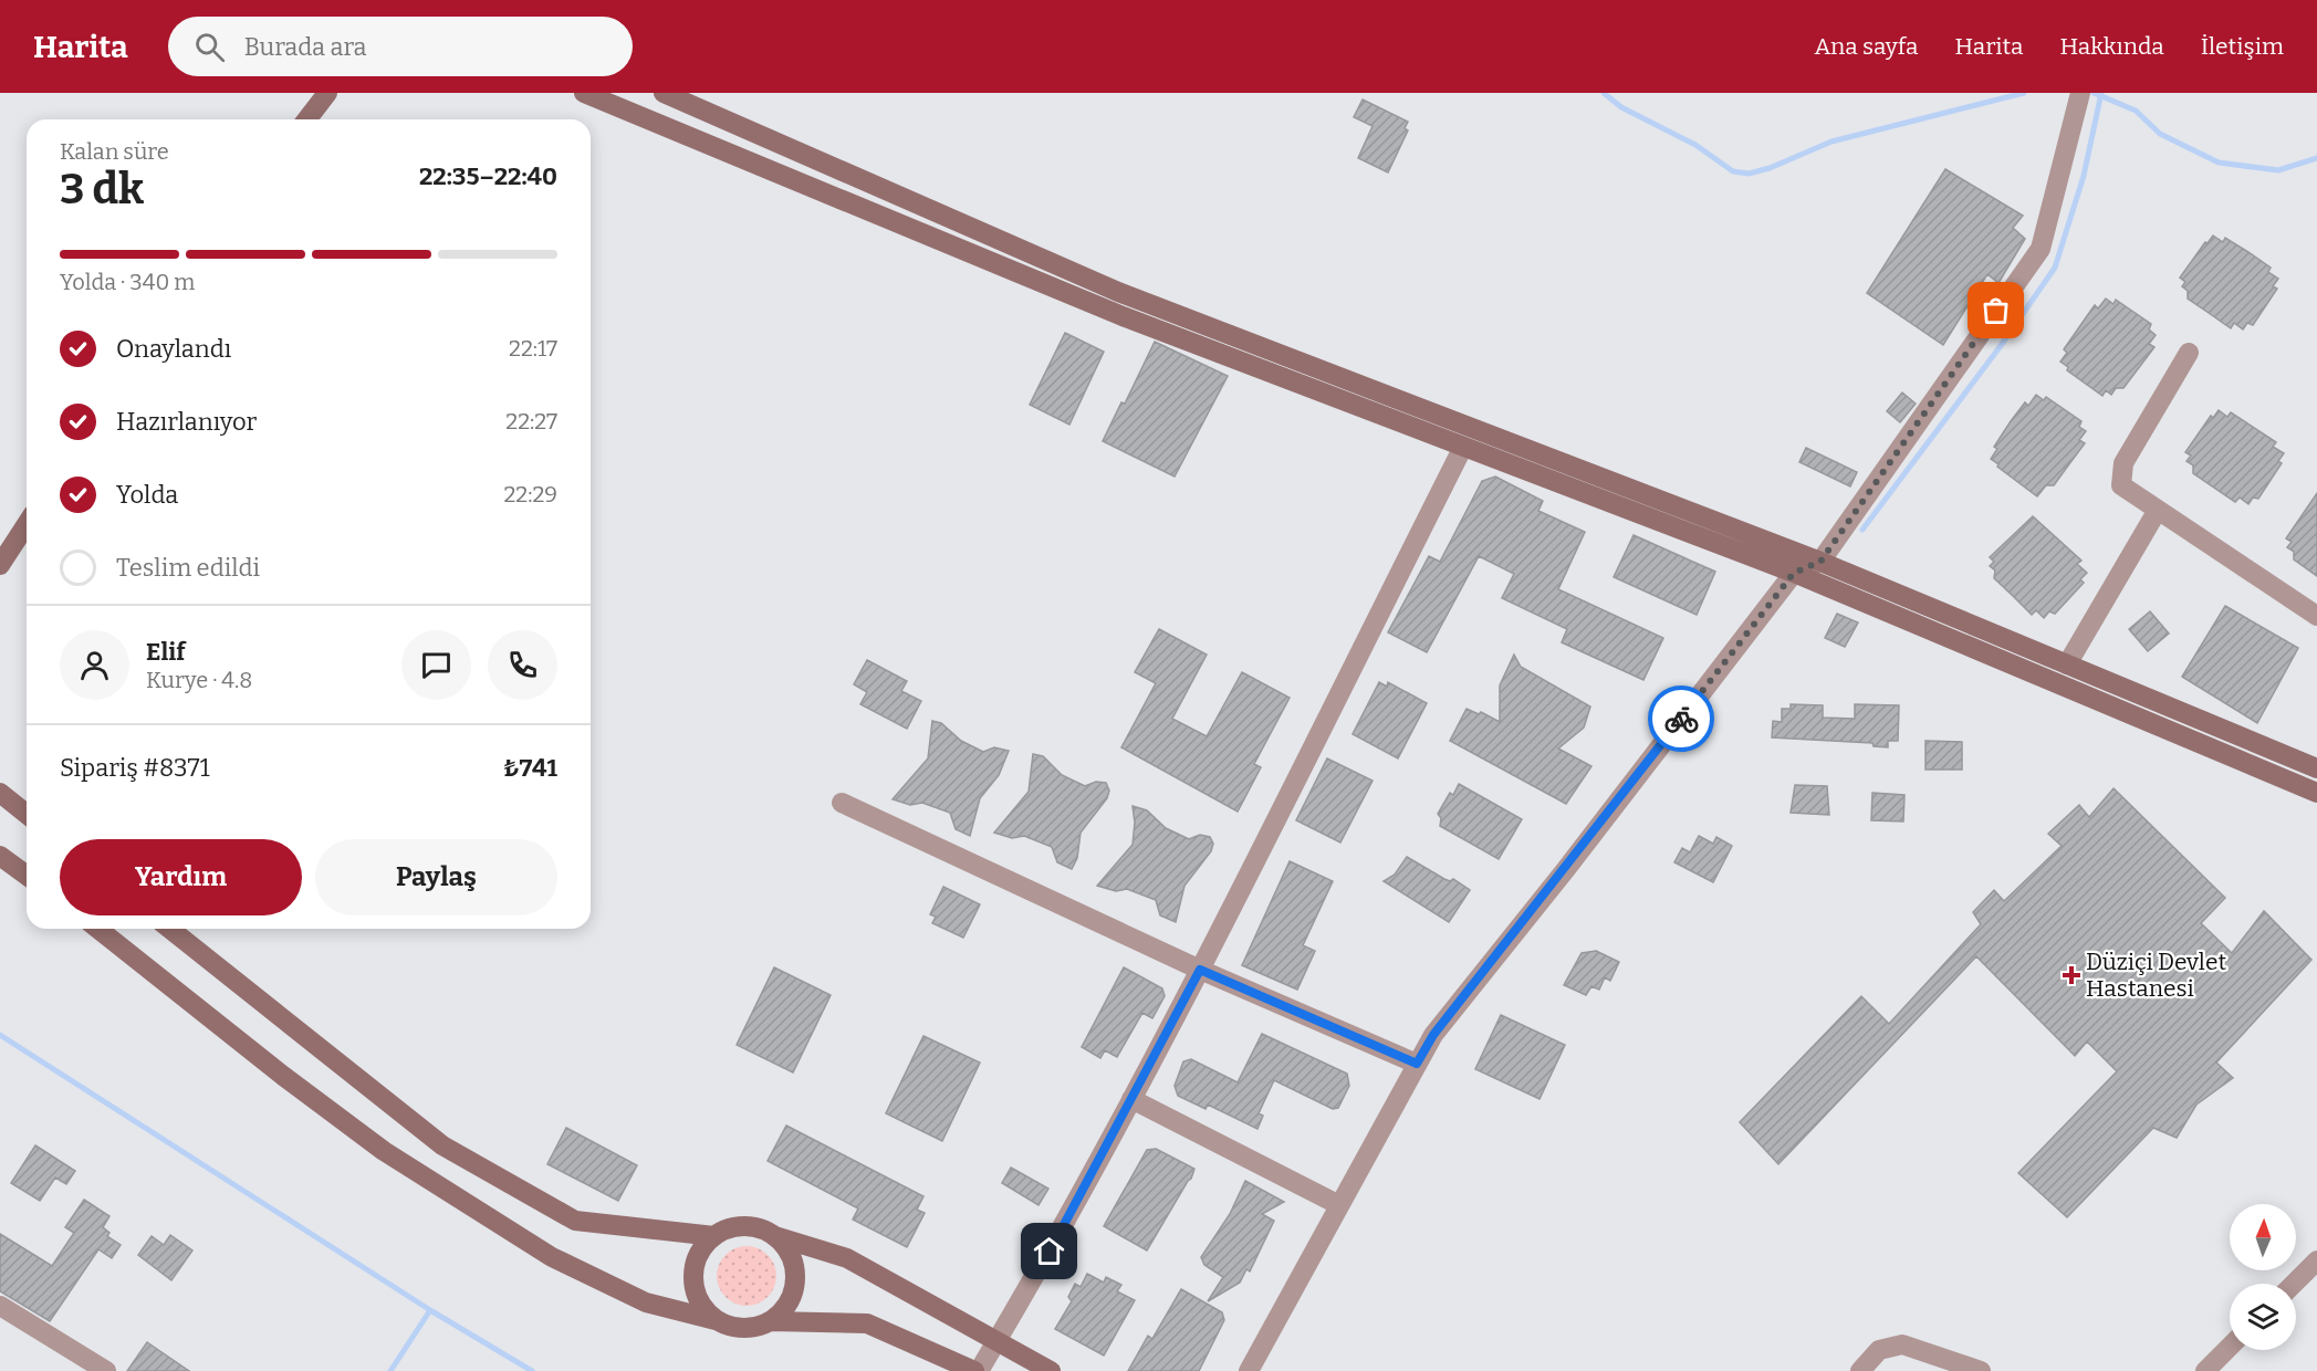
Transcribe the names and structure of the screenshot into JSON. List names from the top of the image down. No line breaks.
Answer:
{"places":{"health":["Düziçi Devlet Hastanesi"]},"north":"top","page":{"header":"Harita","search":"Burada ara","nav":["Ana sayfa","Harita","Hakkında","İletişim"],"heading":["3 dk","Kalan süre","22:35–22:40"],"panel":["Elif","Kurye · 4.8","Sipariş #8371","₺741"],"bar":"Yolda · 340 m","list":[["Onaylandı","22:17"],["Hazırlanıyor","22:27"],["Yolda","22:29"],"Teslim edildi"],"buttons":["Yardım","Paylaş"]}}
